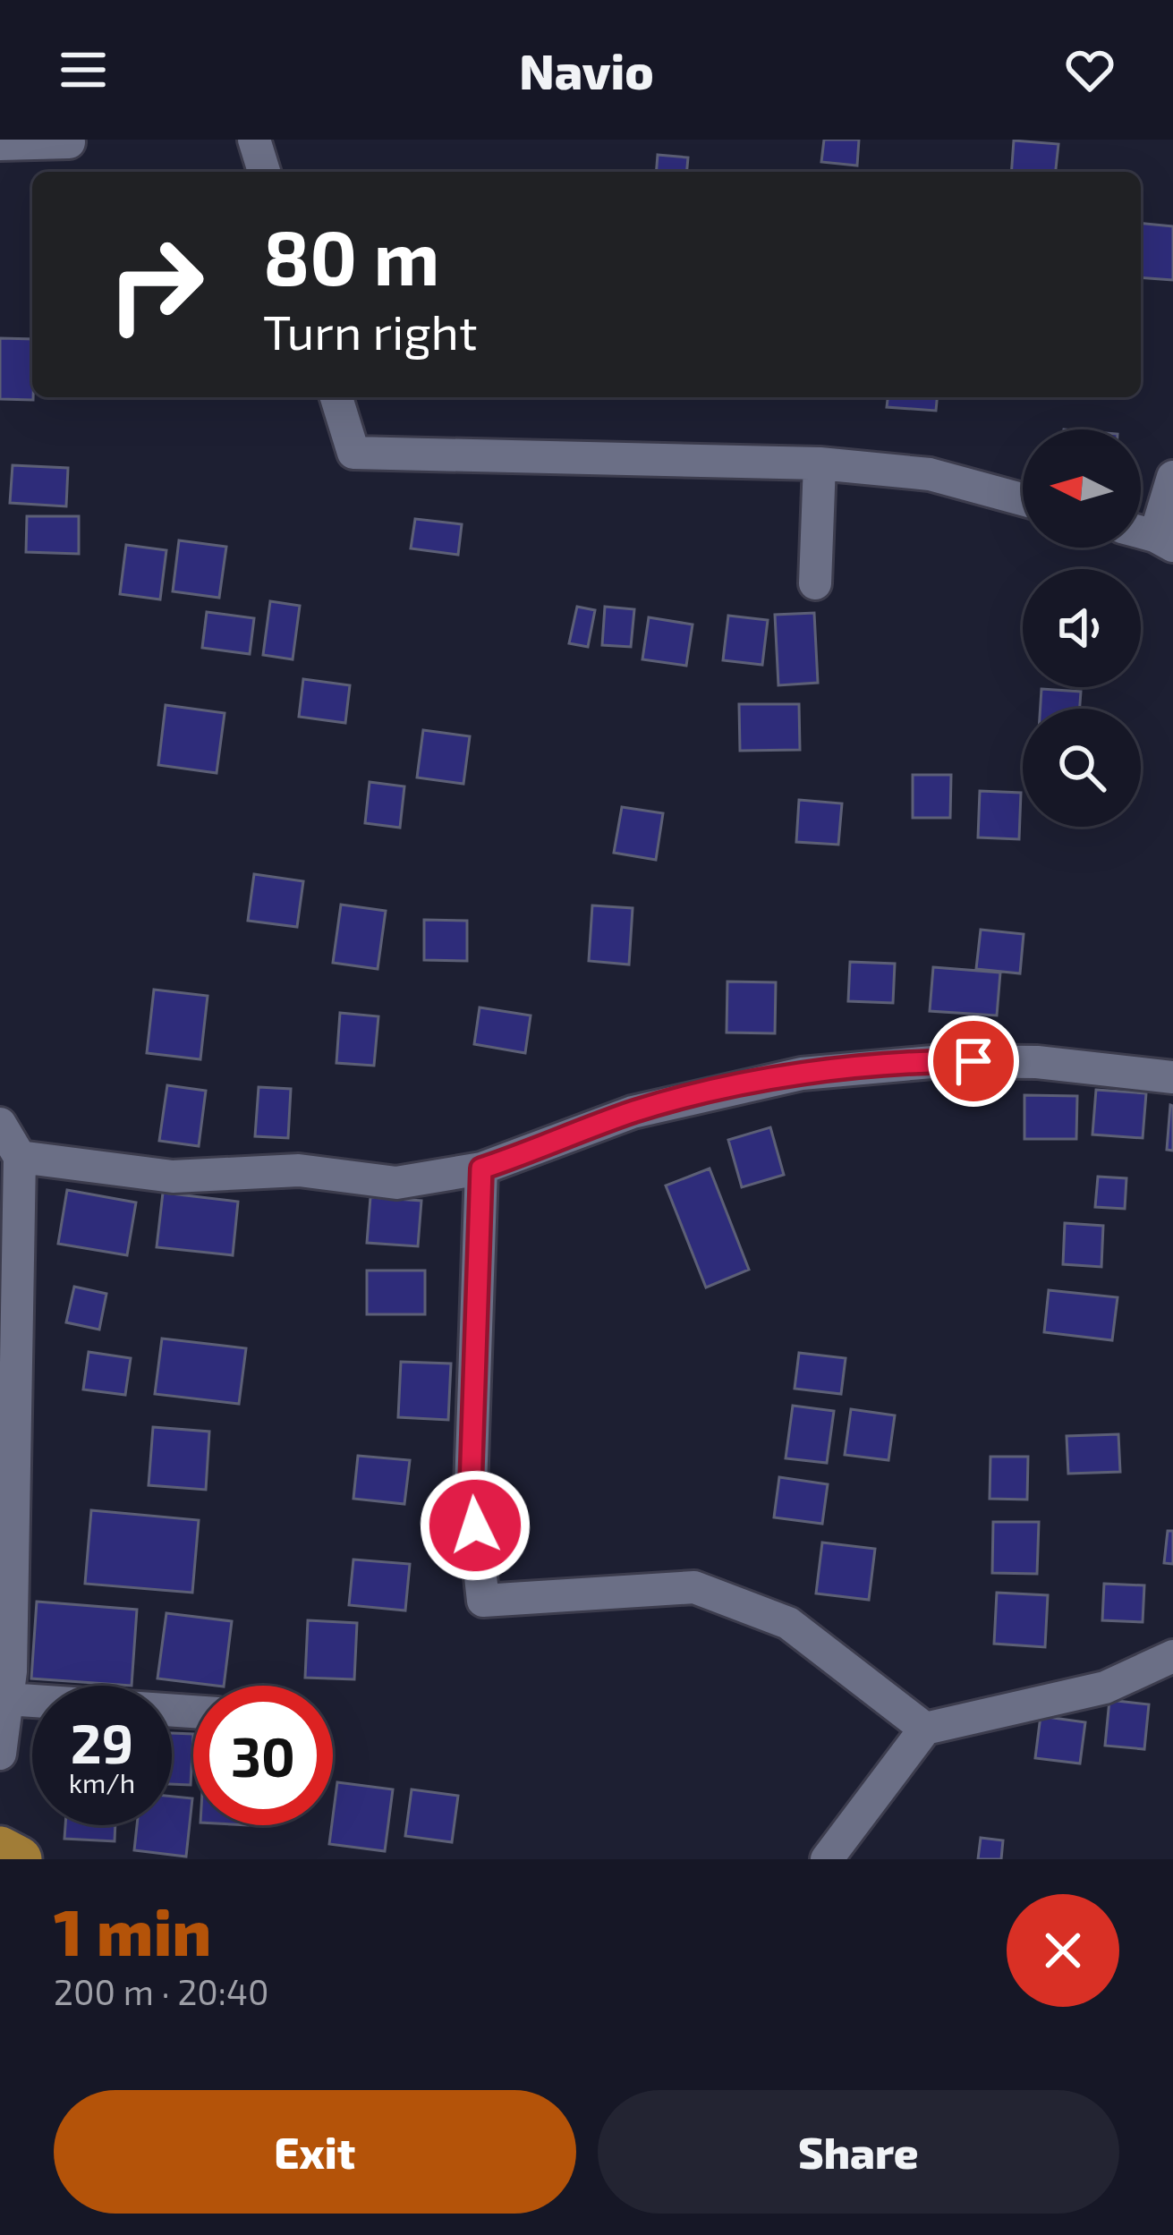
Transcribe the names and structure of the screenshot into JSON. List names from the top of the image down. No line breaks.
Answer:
{"north":"left","page":{"header":"Navio","turn":["80 m","Turn right"],"speed":"29 km/h","limit":"30","heading":["1 min","200 m · 20:40"],"buttons":["Exit","Share"]}}
